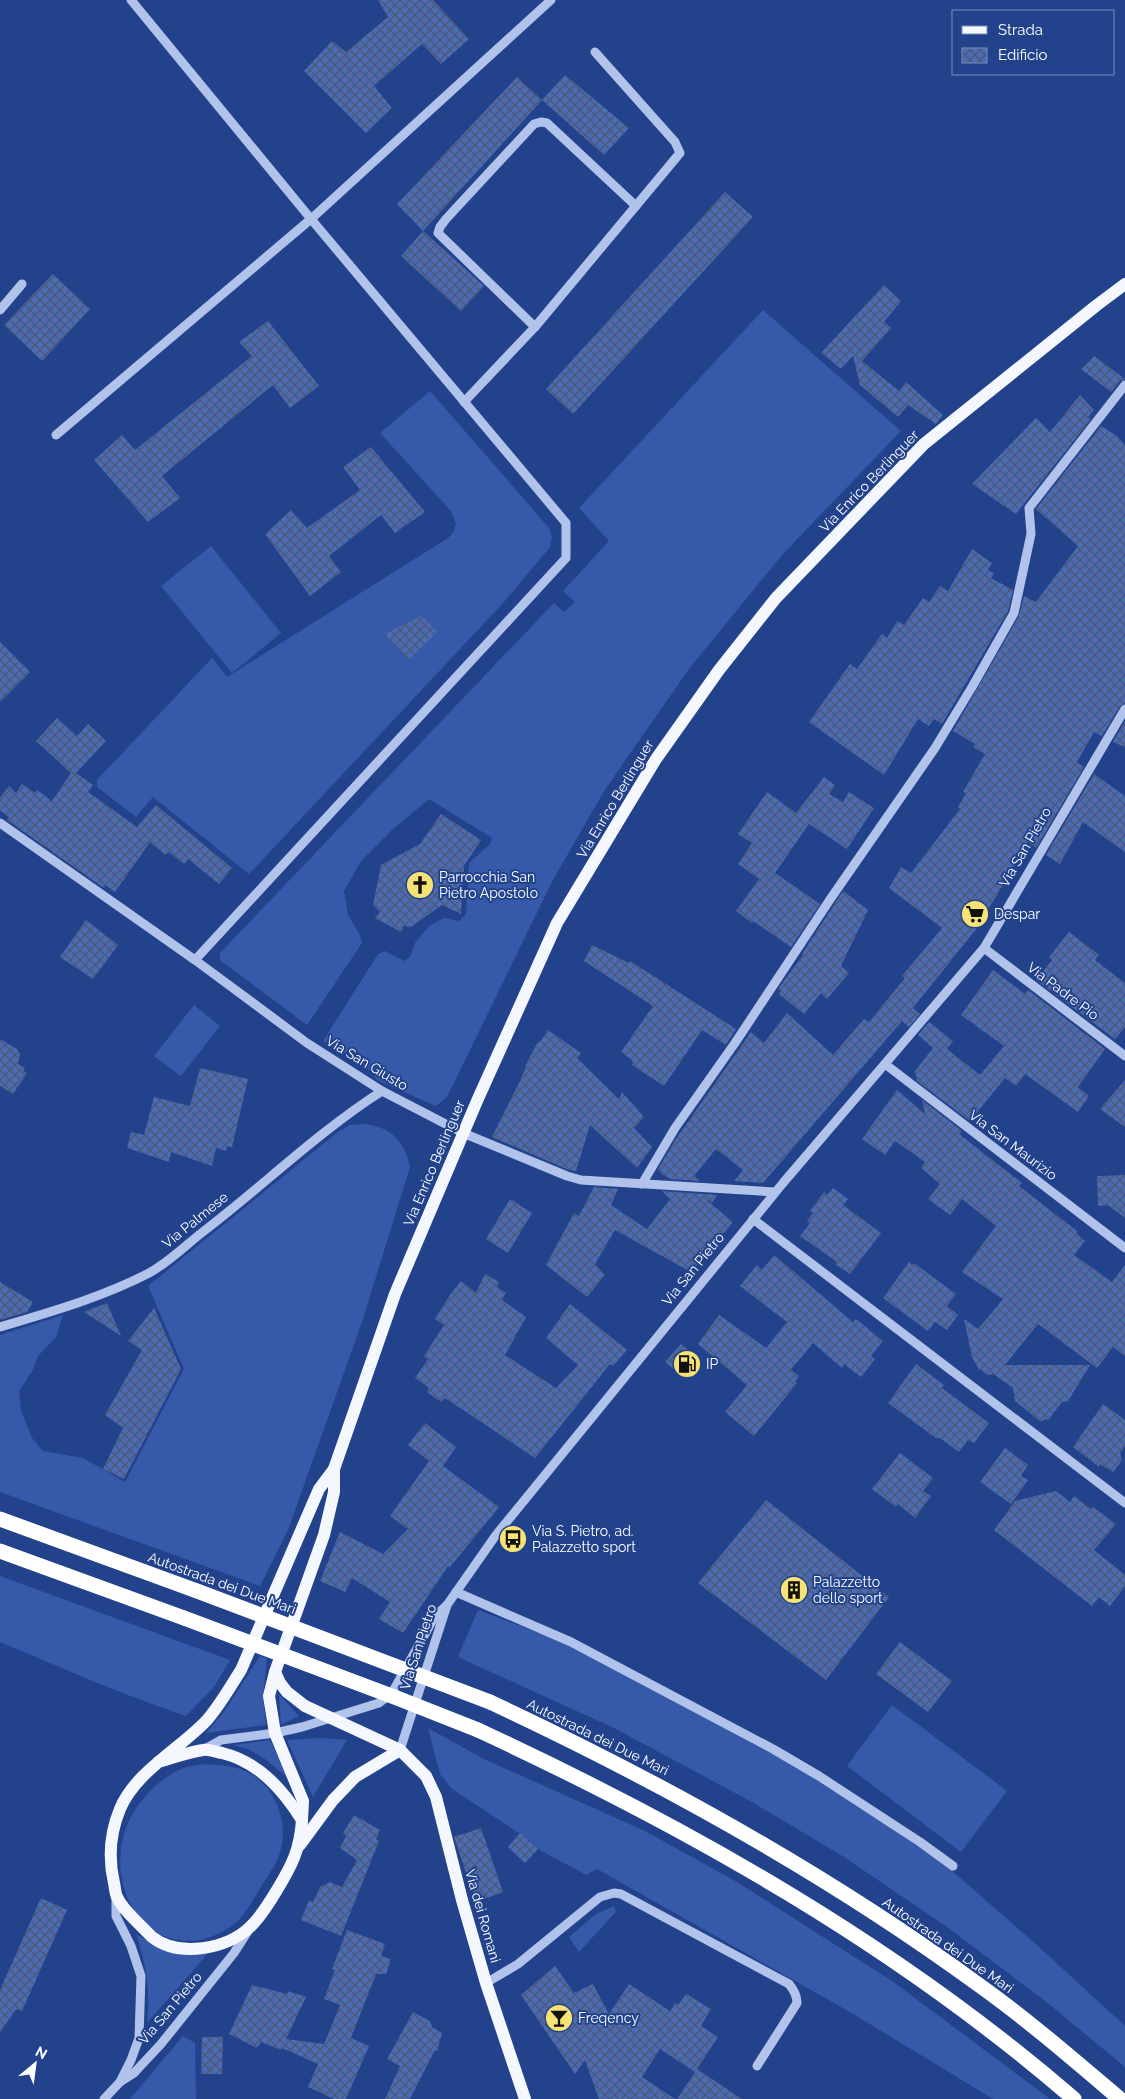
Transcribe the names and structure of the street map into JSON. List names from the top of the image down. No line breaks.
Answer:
{"streets":{"highway":["Autostrada dei Due Mari"],"main road":["Via Enrico Berlinguer","Via dei Romani"],"street":["Via San Pietro","Via Padre Pio","Via San Giusto","Via San Maurizio","Via Palmese"]},"crossings":[["Via Enrico Berlinguer","Via San Giusto"],["Via Enrico Berlinguer","Via dei Romani"],["Via San Pietro","Via Padre Pio"],["Via San Pietro","Via San Giusto"],["Via San Pietro","Via San Maurizio"],["Via San Pietro","Via dei Romani"],["Via San Giusto","Via Palmese"]],"places":{"church":["Parrocchia San Pietro Apostolo"],"supermarket":["Despar"],"fuel station":["IP"],"bus stop":["Via S. Pietro, ad. Palazzetto sport"],"building":["Palazzetto dello sport"],"bar":["Freqency"]},"legend":["Strada","Edificio"],"north":"top right"}
